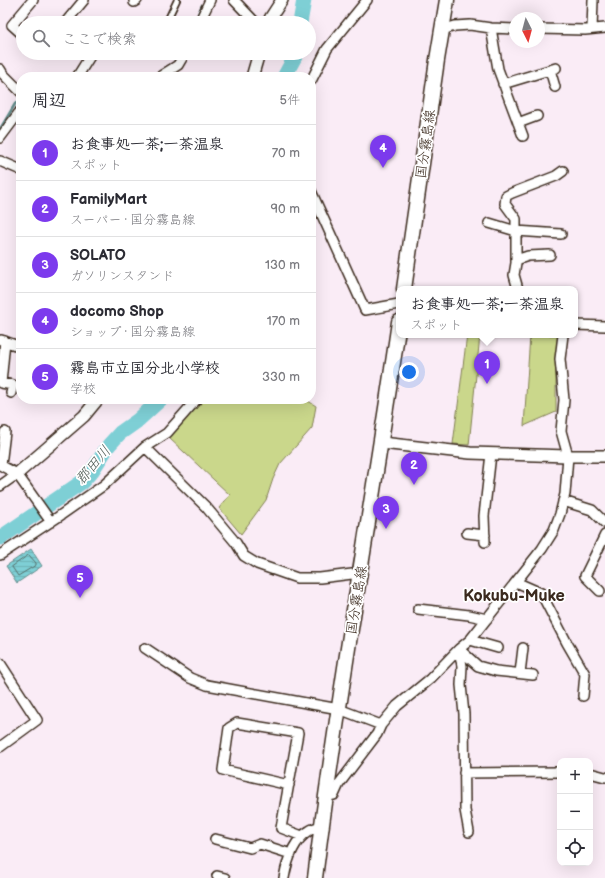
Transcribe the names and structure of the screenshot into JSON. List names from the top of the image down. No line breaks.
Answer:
{"streets":{"main road":["国分霧島線"]},"districts":["Kokubu-Muke"],"water":["郡田川"],"north":"bottom","page":{"search":"ここで検索","heading":["周辺","5件"],"list":[{"mark":"1","name":"お食事処一茶;一茶温泉","note":"スポット","value":"70 m"},{"mark":"2","name":"FamilyMart","note":"スーパー · 国分霧島線","value":"90 m"},{"mark":"3","name":"SOLATO","note":"ガソリンスタンド","value":"130 m"},{"mark":"4","name":"docomo Shop","note":"ショップ · 国分霧島線","value":"170 m"},{"mark":"5","name":"霧島市立国分北小学校","note":"学校","value":"330 m"}],"pins":["4","1","2","3","5"],"popup":["お食事処一茶;一茶温泉","スポット"],"map_buttons":["+","−"]}}
